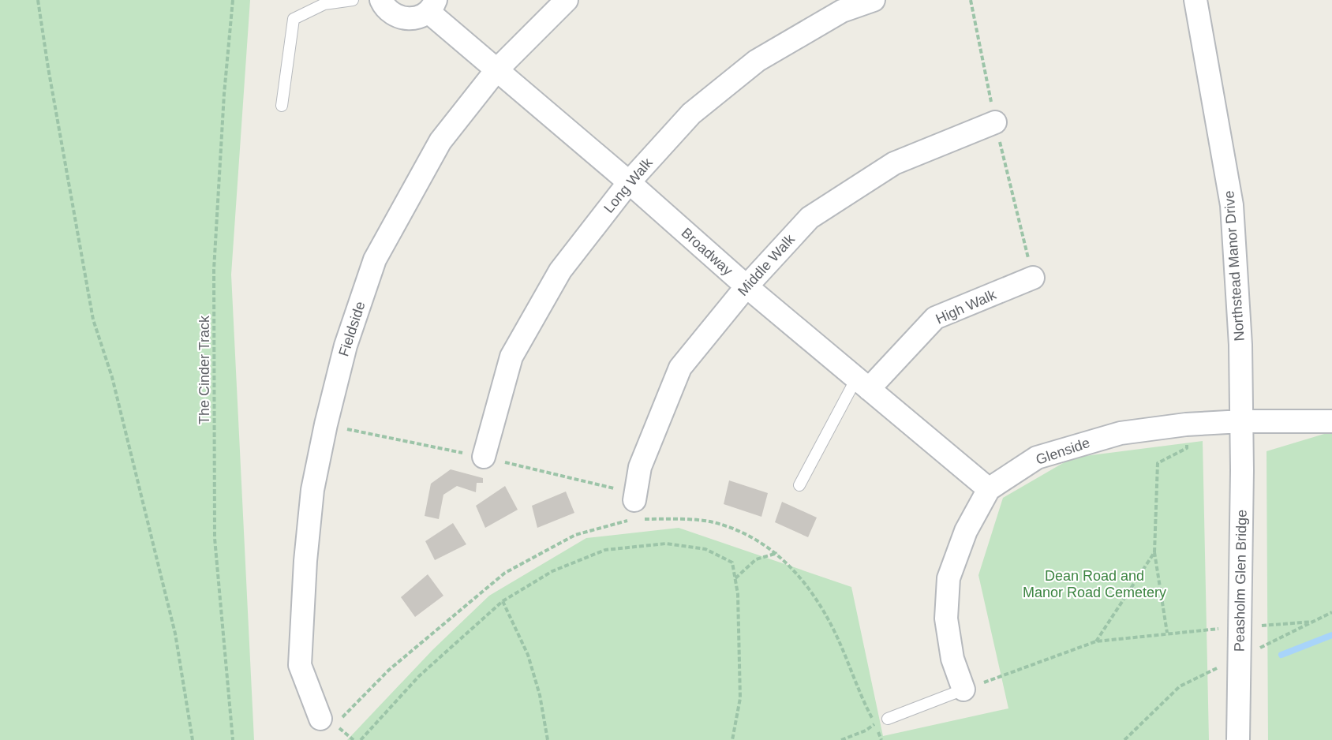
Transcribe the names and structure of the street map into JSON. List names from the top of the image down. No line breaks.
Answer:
{"streets":{"street":["Long Walk","Broadway","Middle Walk","Northstead Manor Drive","High Walk","Fieldside","Glenside","Peasholm Glen Bridge"],"path":["The Cinder Track"]},"crossings":[["Long Walk","Broadway"],["Broadway","Middle Walk"],["Broadway","High Walk"],["Broadway","Fieldside"],["Broadway","Glenside"],["Northstead Manor Drive","Glenside"],["Northstead Manor Drive","Peasholm Glen Bridge"],["Glenside","Peasholm Glen Bridge"]],"parks":["Dean Road and Manor Road Cemetery"]}
